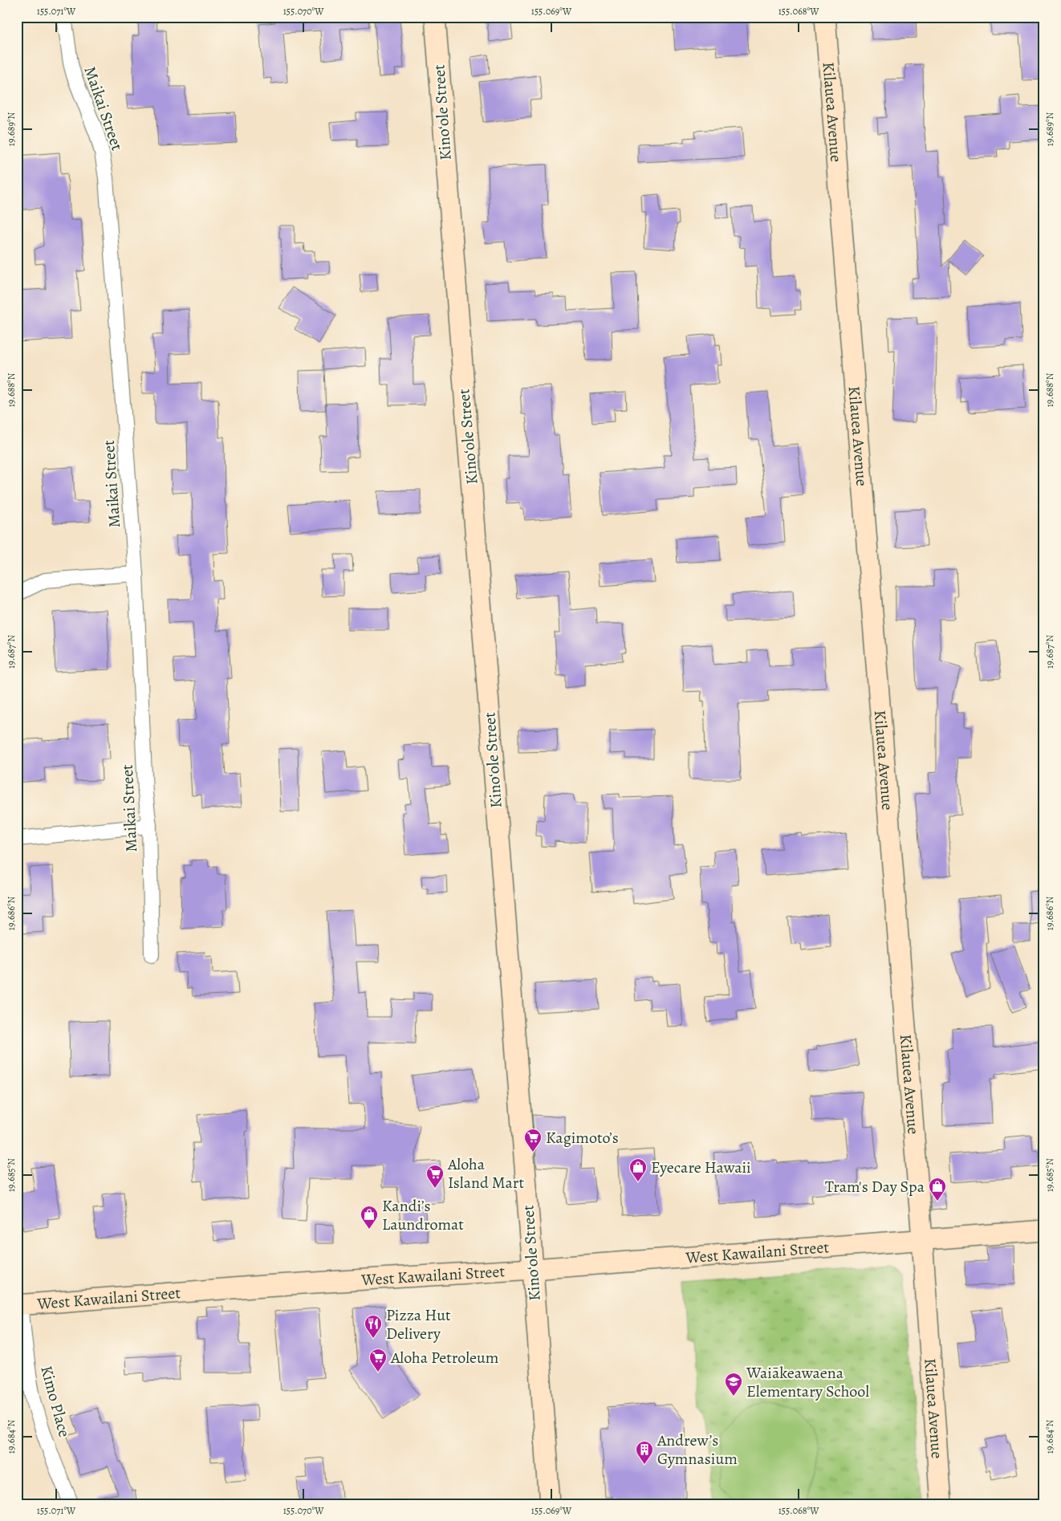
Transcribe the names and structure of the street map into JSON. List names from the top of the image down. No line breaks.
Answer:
{"streets":{"street":["Maikai Street","Kinoʻole Street","Kilauea Avenue","West Kawailani Street","Kimo Place"]},"crossings":[["Kinoʻole Street","West Kawailani Street"],["Kilauea Avenue","West Kawailani Street"],["West Kawailani Street","Kimo Place"]],"places":{"supermarket":["Kagimoto’s","Aloha Island Mart","Aloha Petroleum"],"shop":["Eyecare Hawaii","Tram's Day Spa","Kandi’s Laundromat"],"restaurant":["Pizza Hut Delivery"],"school or university":["Waiākeawaena Elementary School"],"building":["Andrew’s Gymnasium"]},"coordinates":["155.071°W","155.070°W","155.069°W","155.068°W","19.689°N","19.688°N","19.687°N","19.686°N","19.685°N","19.684°N"]}
